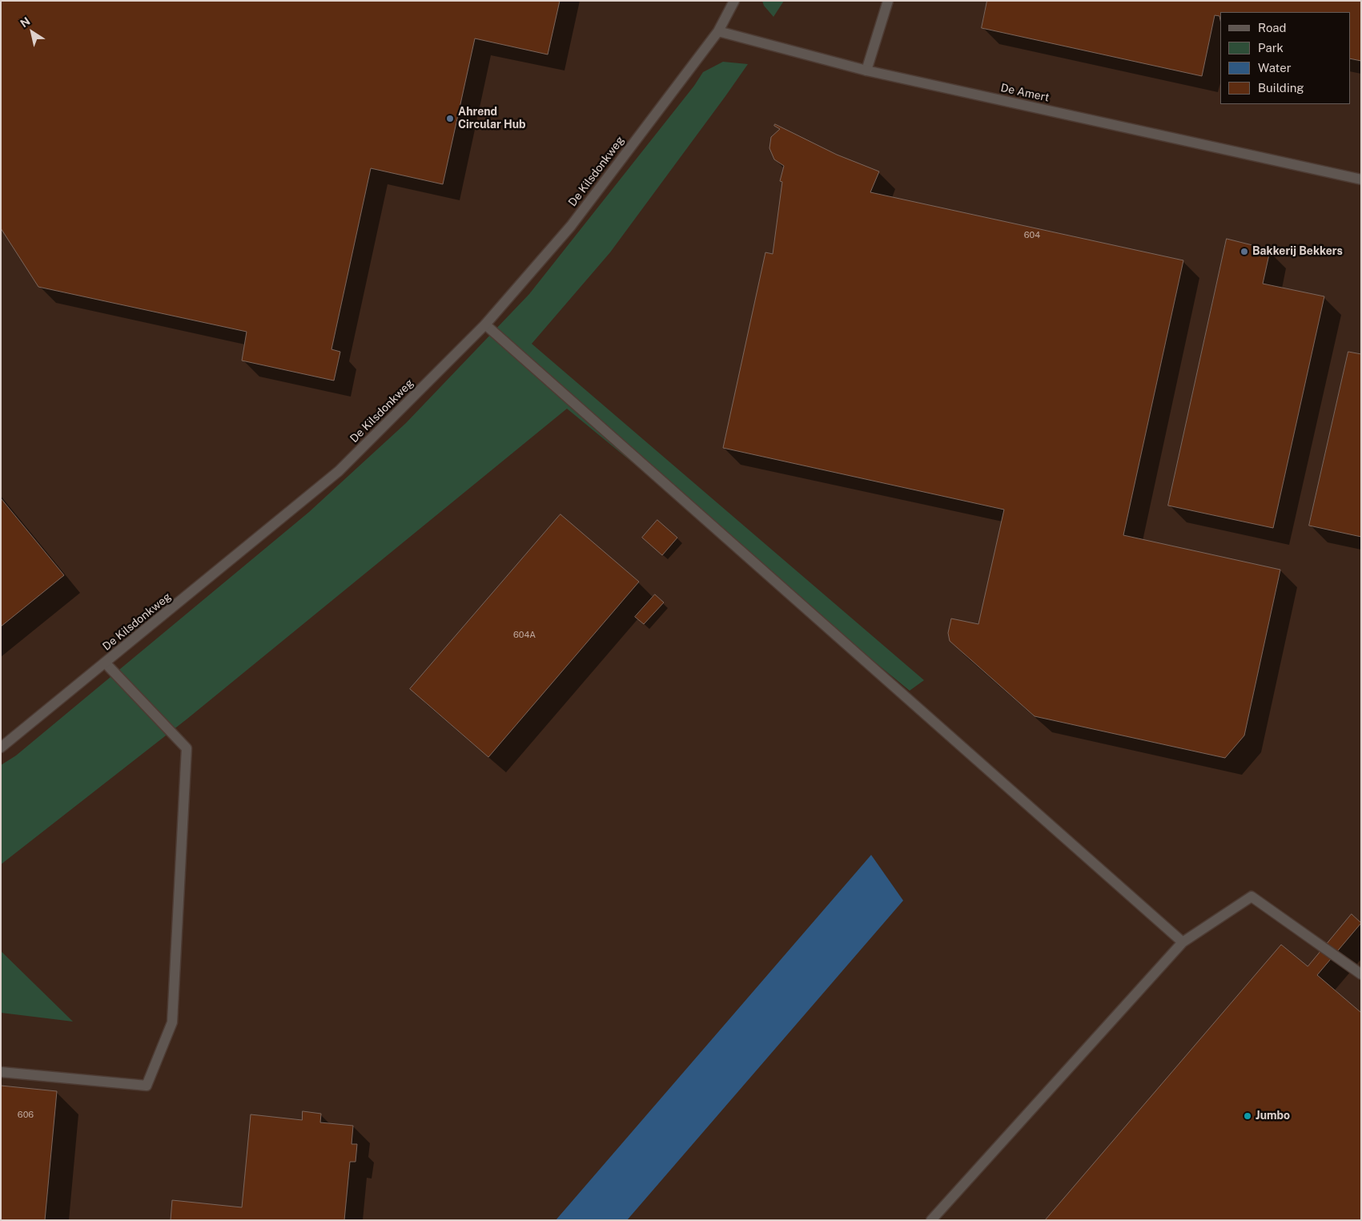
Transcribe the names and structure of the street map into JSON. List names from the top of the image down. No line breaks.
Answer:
{"streets":{"street":["De Amert","De Kilsdonkweg"]},"crossings":[["De Amert","De Kilsdonkweg"]],"places":["Ahrend Circular Hub","Bakkerij Bekkers","Jumbo"],"house_numbers":["604","604A","606"],"legend":["Road","Park","Water","Building"],"north":"top left"}
